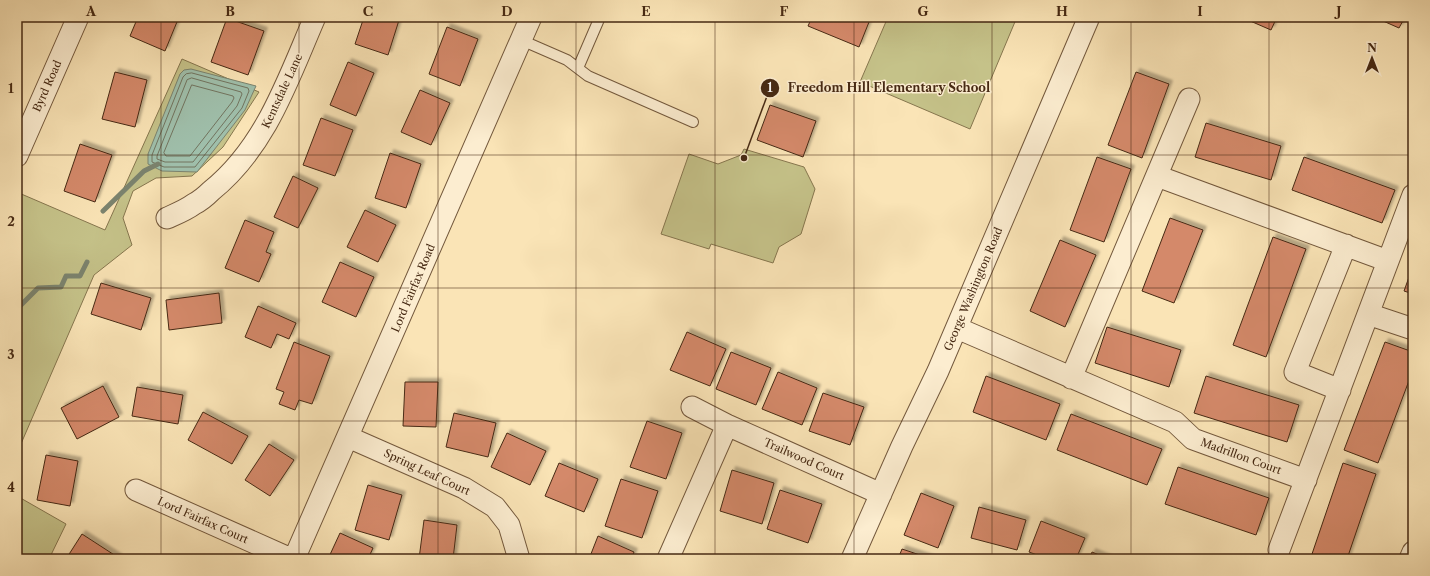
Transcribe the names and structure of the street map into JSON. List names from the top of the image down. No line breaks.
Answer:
{"streets":{"street":["Byrd Road","Kentsdale Lane","Lord Fairfax Road","George Washington Road","Madrillon Court","Trailwood Court","Spring Leaf Court","Lord Fairfax Court"]},"crossings":[["Lord Fairfax Road","Spring Leaf Court"],["Lord Fairfax Road","Lord Fairfax Court"],["George Washington Road","Madrillon Court"],["George Washington Road","Trailwood Court"]],"places":["Freedom Hill Elementary School"],"north":"top","grid":{"columns":["A","B","C","D","E","F","G","H","I","J"],"rows":["1","2","3","4"]}}
